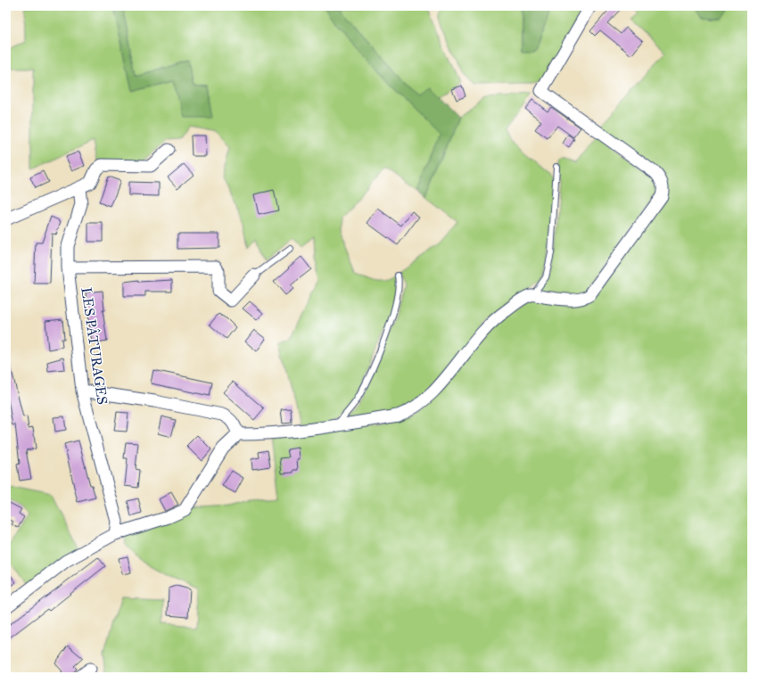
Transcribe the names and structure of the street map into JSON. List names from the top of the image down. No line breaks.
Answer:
{"streets":{"street":["LES PÂTURAGES"]}}
